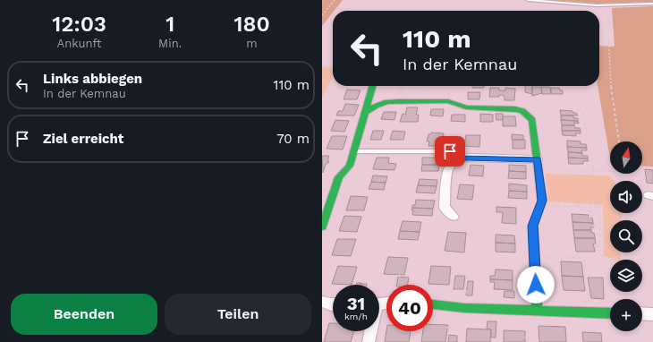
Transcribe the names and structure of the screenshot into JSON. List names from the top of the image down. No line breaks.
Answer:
{"north":"top","page":{"eta":["12:03","Ankunft","1","Min.","180","m"],"turn":["110 m","In der Kemnau"],"list":[{"name":"Links abbiegen","note":"In der Kemnau","value":"110 m"},{"name":"Ziel erreicht","value":"70 m"}],"map_buttons":"+","speed":"31 km/h","limit":"40","buttons":["Beenden","Teilen"]}}
